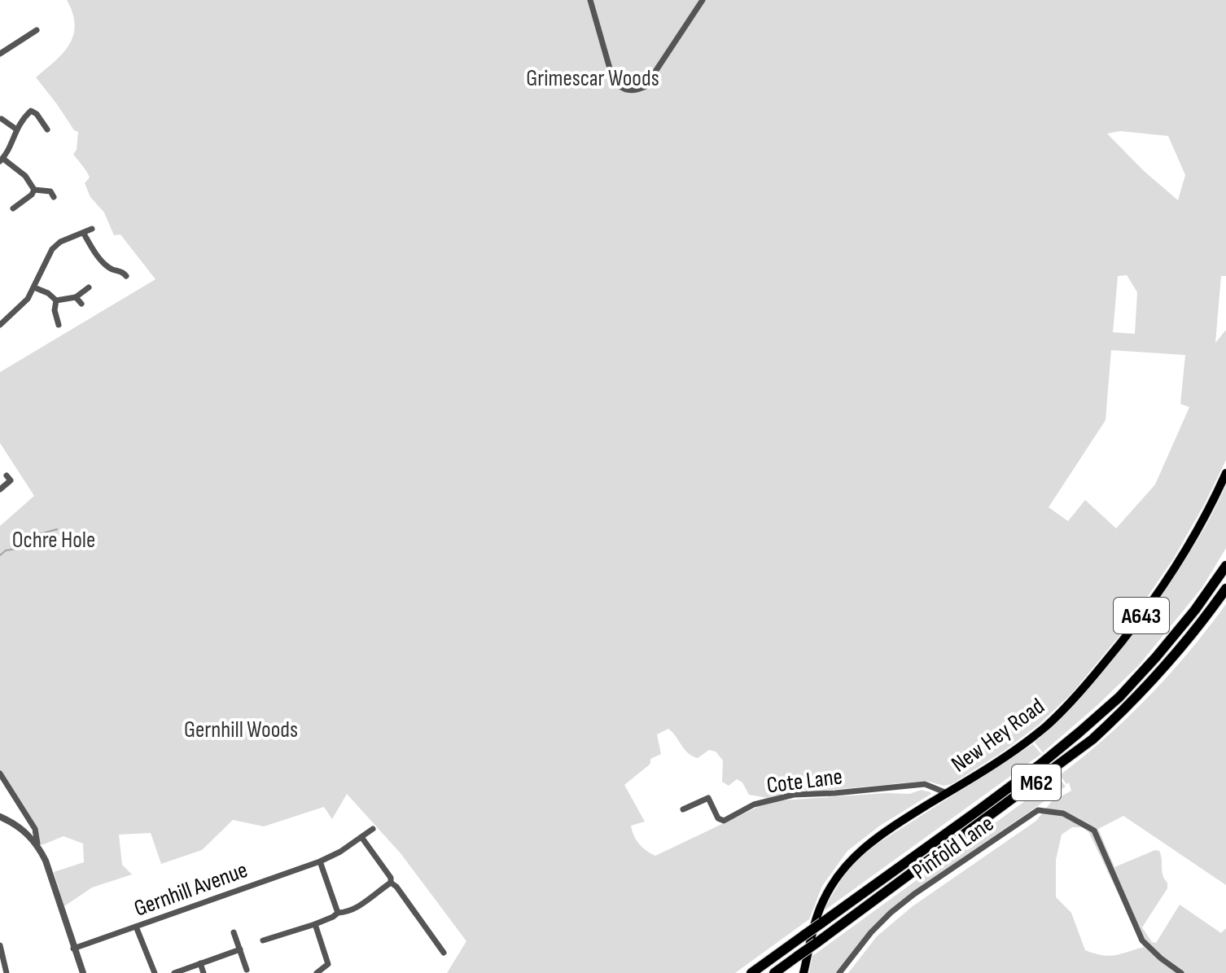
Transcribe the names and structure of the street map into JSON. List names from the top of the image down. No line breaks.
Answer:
{"streets":{"highway":["M62"],"main road":["A643","New Hey Road"],"street":["Cote Lane","Pinfold Lane","Gernhill Avenue"]},"crossings":[["New Hey Road","Cote Lane"]],"parks":["Grimescar Woods","Ochre Hole","Gernhill Woods"]}
